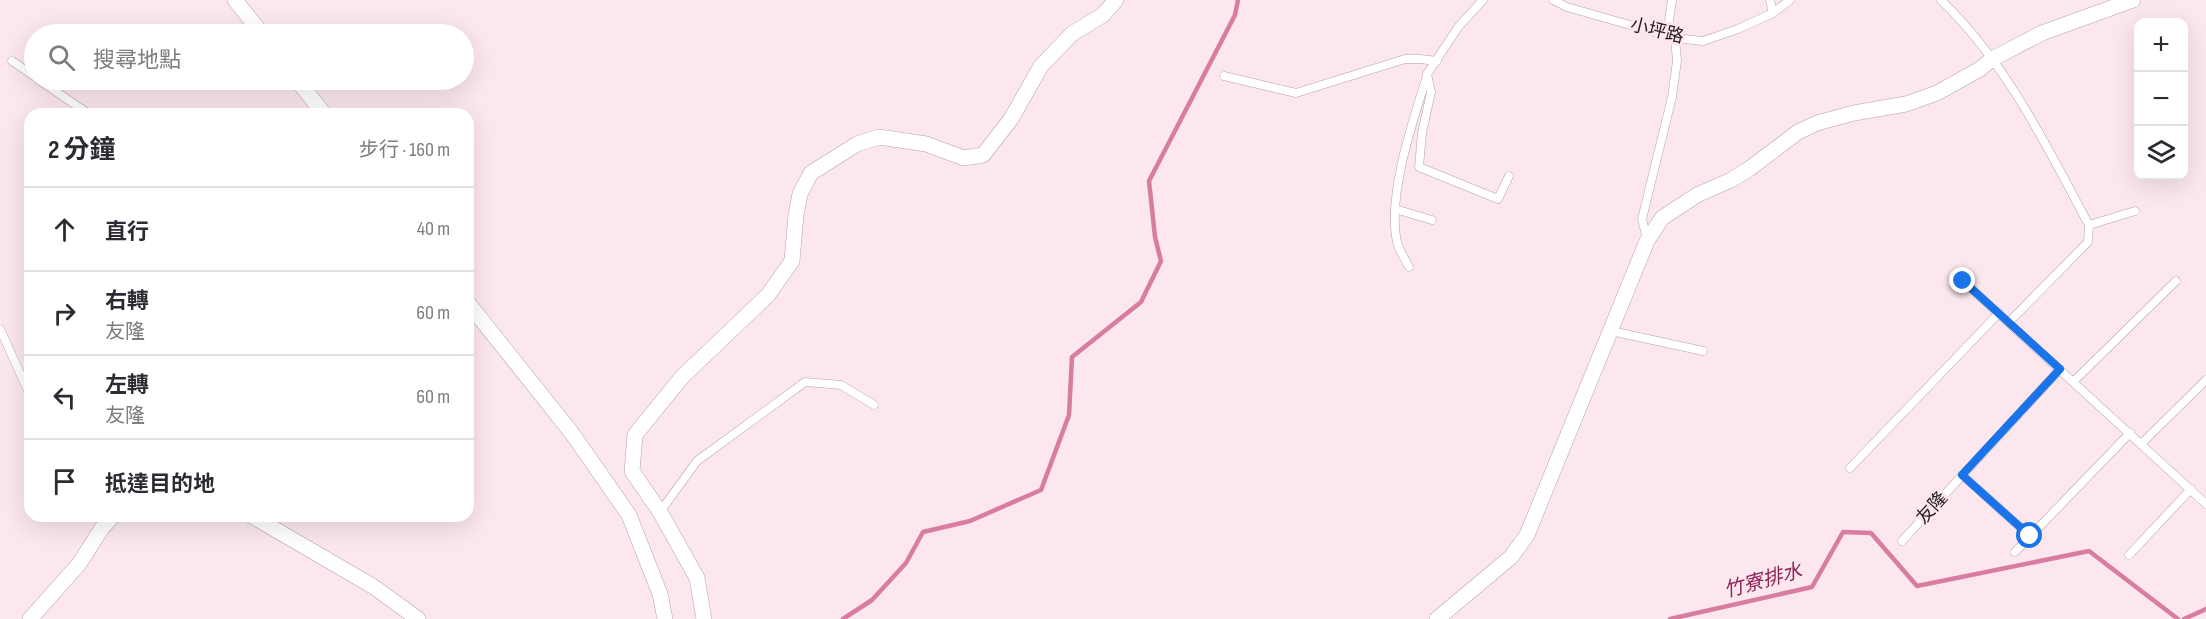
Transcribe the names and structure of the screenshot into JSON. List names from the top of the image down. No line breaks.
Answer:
{"streets":{"lane":["小坪路","友隆"]},"water":["竹寮排水"],"page":{"map_buttons":["+","−"],"search":"搜尋地點","heading":["2 分鐘","步行 · 160 m"],"list":[["直行","40 m"],["右轉","友隆","60 m"],["左轉","友隆","60 m"],"抵達目的地"]}}
